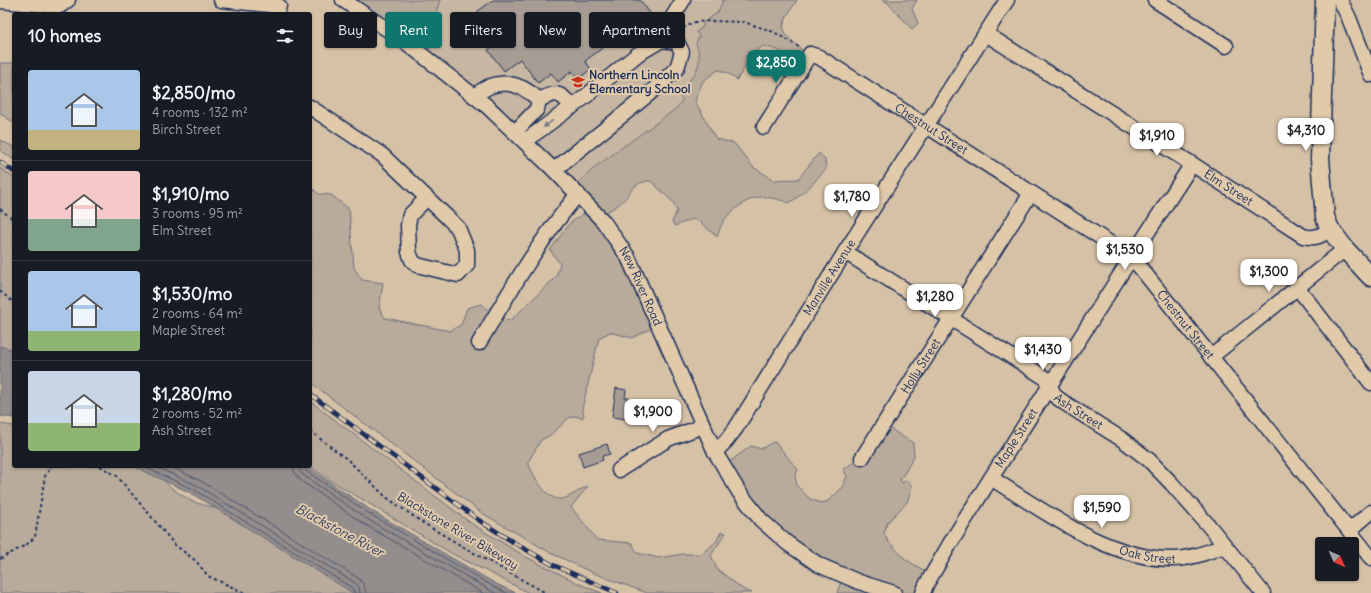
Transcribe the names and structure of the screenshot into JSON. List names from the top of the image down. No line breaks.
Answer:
{"streets":{"street":["Chestnut Street","Elm Street","Manville Avenue","New River Road","Holly Street","Ash Street","Maple Street","Oak Street"],"path":["Blackstone River Bikeway"]},"crossings":[["Chestnut Street","Manville Avenue"],["Chestnut Street","Holly Street"],["Chestnut Street","Maple Street"],["Elm Street","Manville Avenue"],["Elm Street","Maple Street"],["Manville Avenue","New River Road"],["Manville Avenue","Ash Street"],["Holly Street","Ash Street"],["Ash Street","Maple Street"],["Ash Street","Oak Street"],["Maple Street","Oak Street"]],"water":["Blackstone River"],"places":{"school or university":["Northern Lincoln Elementary School"]},"north":"bottom right","page":{"chip":["Buy","Rent","Filters","New","Apartment"],"heading":"10 homes","price":["$2,850","$4,310","$1,910","$1,780","$1,530","$1,300","$1,280","$1,430","$1,900","$1,590"],"list":[{"name":"$2,850/mo","note":"4 rooms · 132 m² · Birch Street"},{"name":"$1,910/mo","note":"3 rooms · 95 m² · Elm Street"},{"name":"$1,530/mo","note":"2 rooms · 64 m² · Maple Street"},{"name":"$1,280/mo","note":"2 rooms · 52 m² · Ash Street"}]}}
